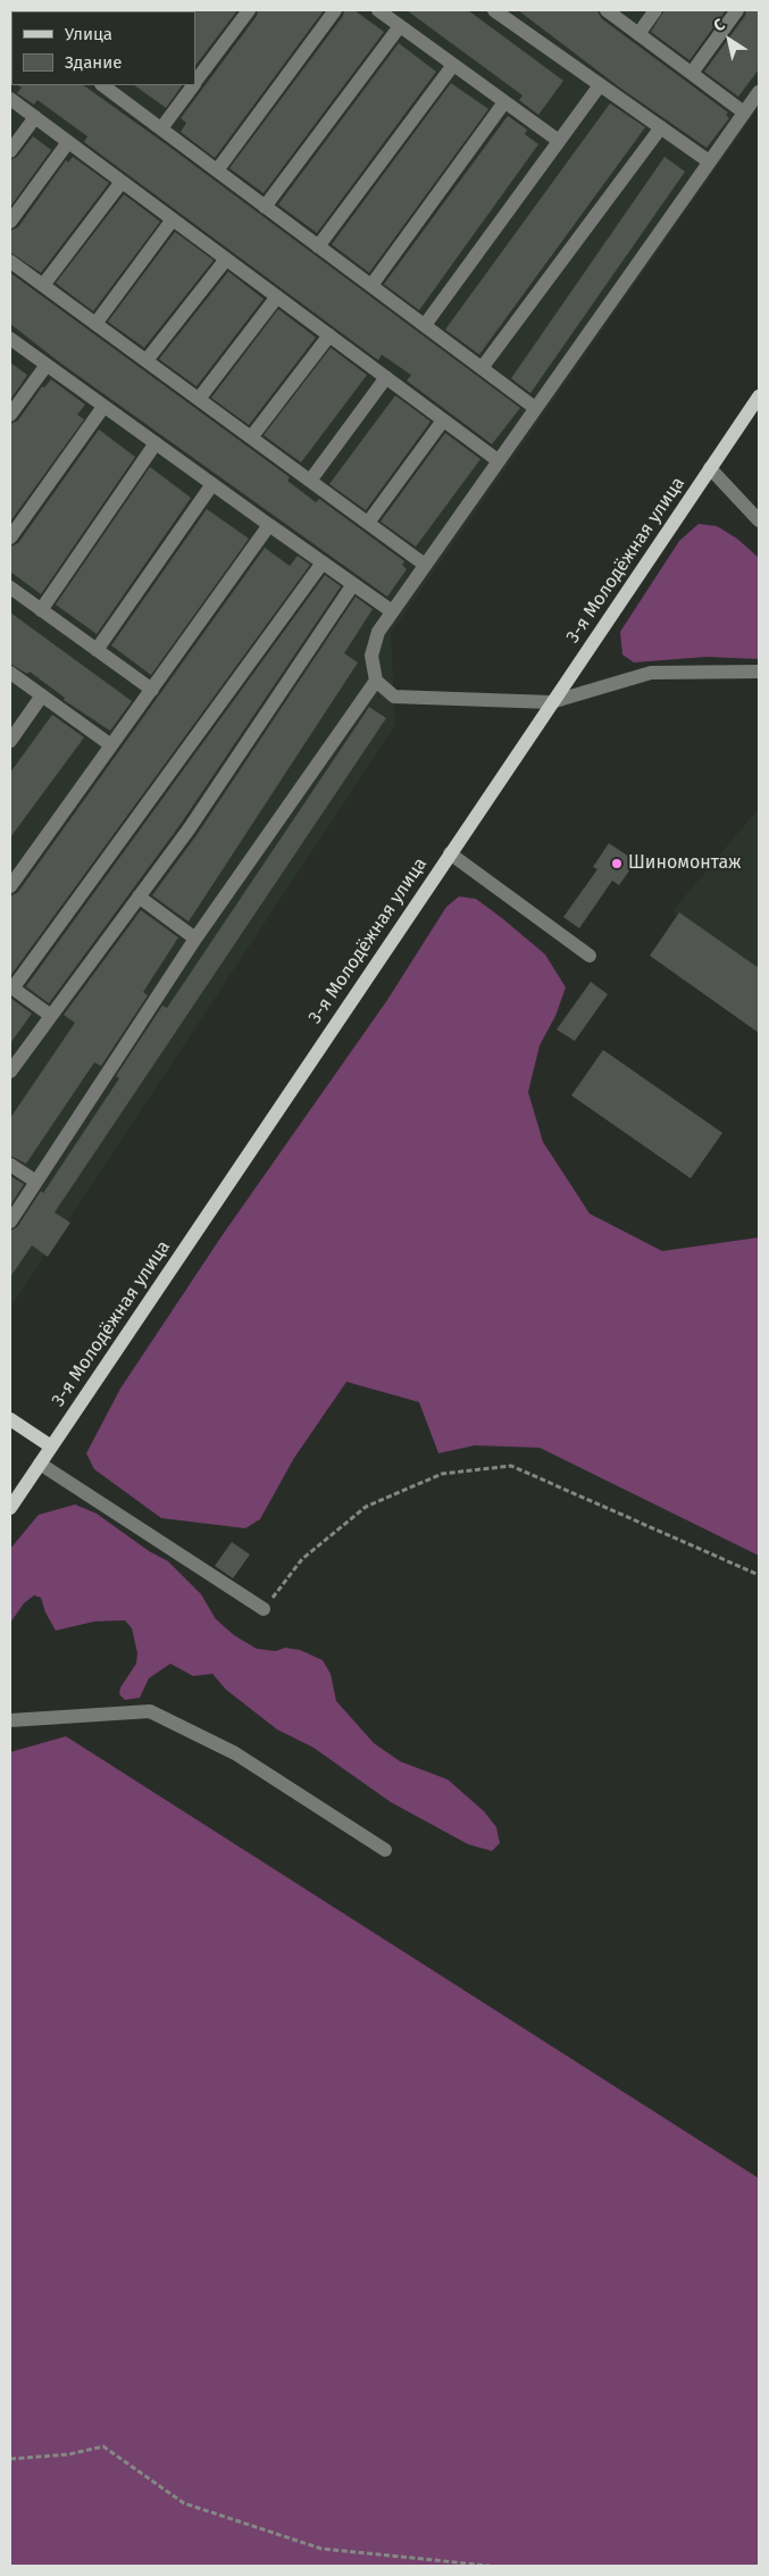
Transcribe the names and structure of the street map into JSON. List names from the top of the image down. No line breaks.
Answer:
{"streets":{"main road":["3-я Молодёжная улица"]},"places":["Шиномонтаж"],"legend":["Улица","Здание"],"north":"top left"}
